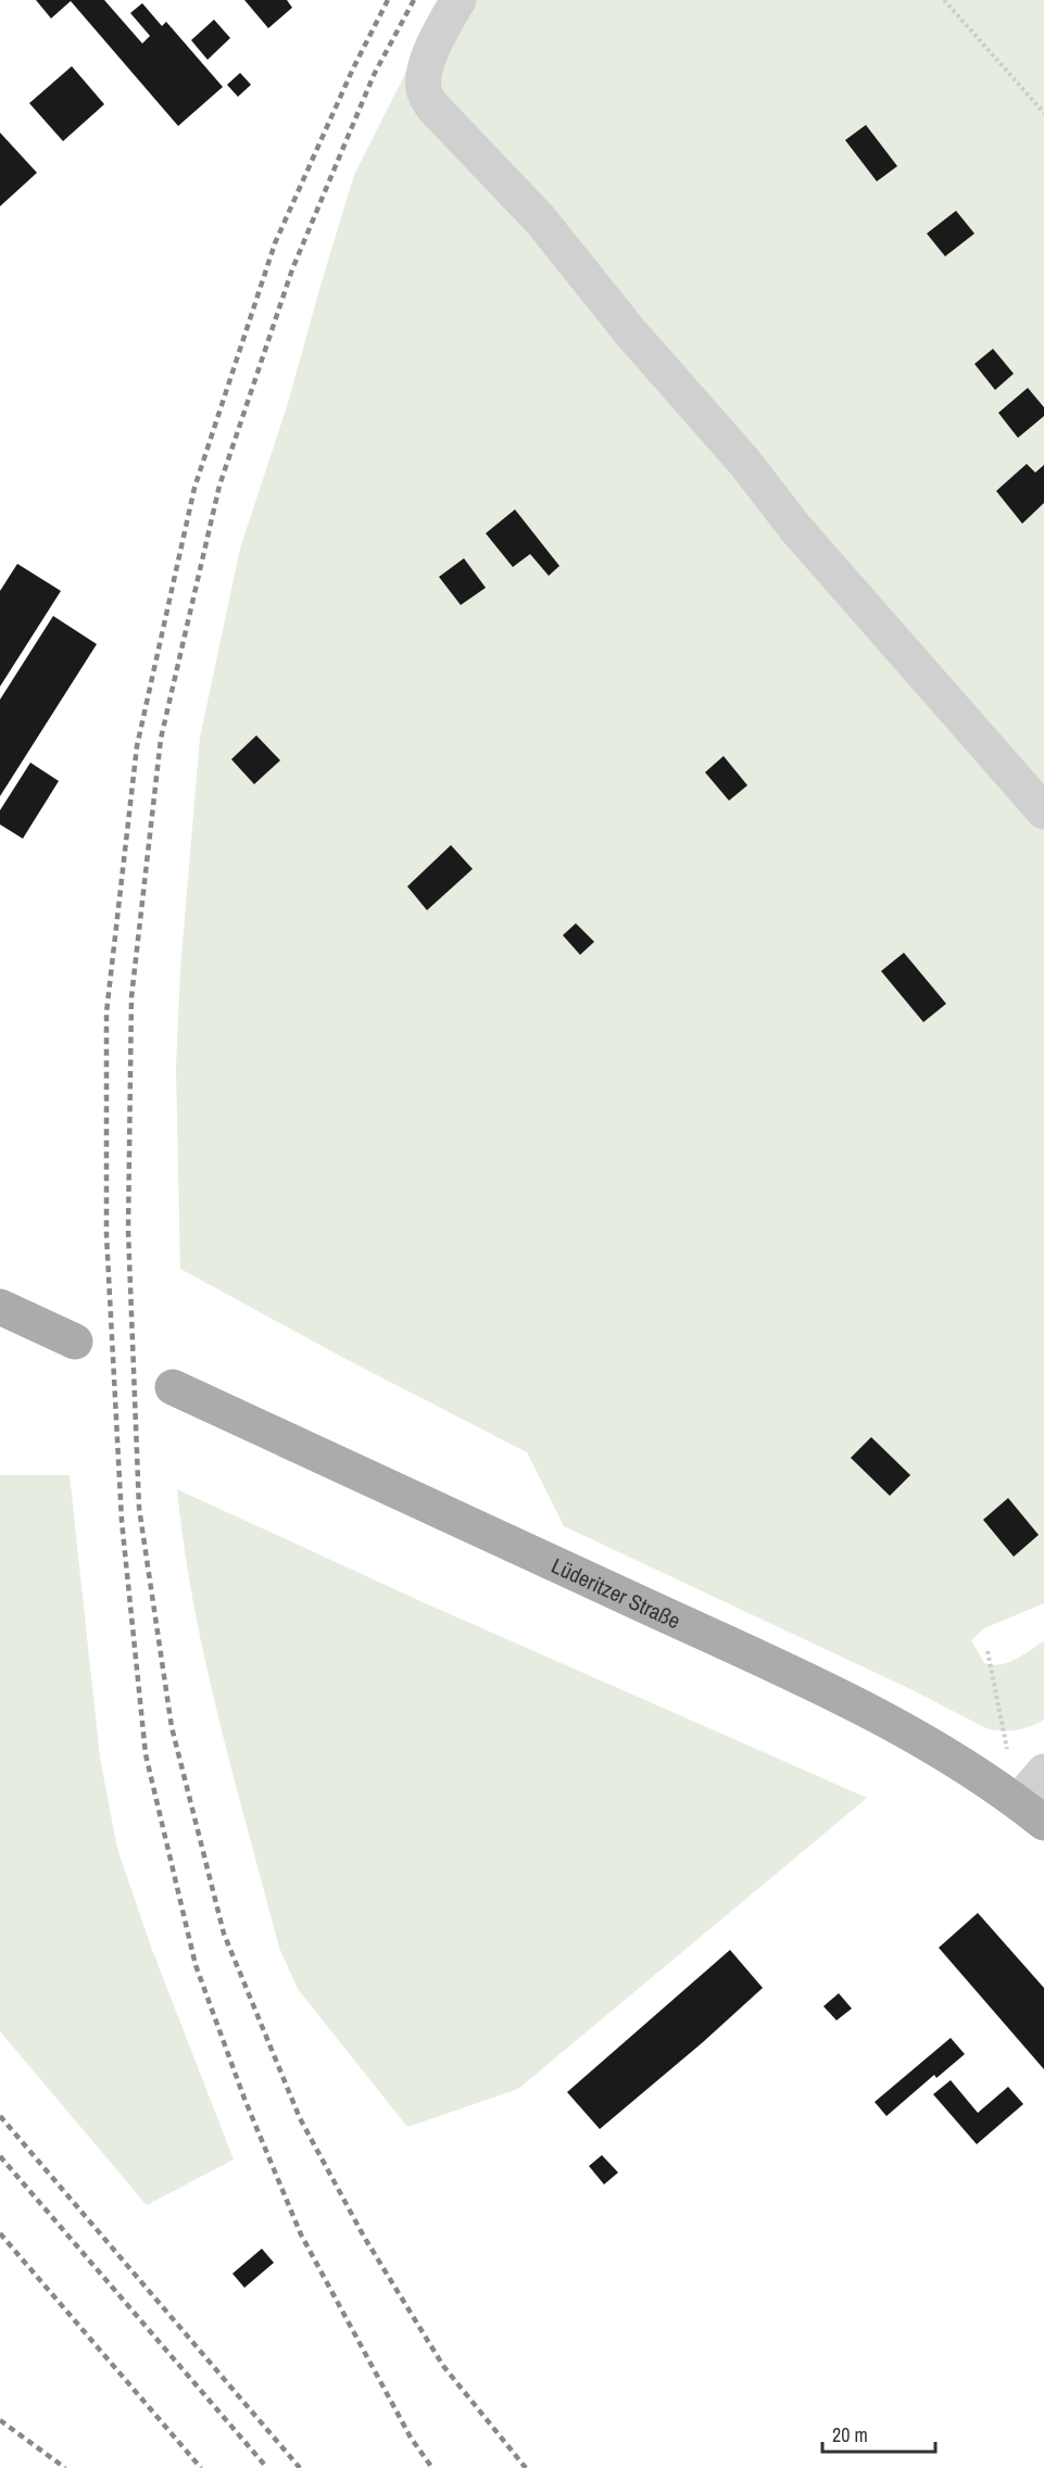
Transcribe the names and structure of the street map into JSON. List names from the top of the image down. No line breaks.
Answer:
{"streets":{"main road":["Lüderitzer Straße"]},"scale_bar":"20 m"}
